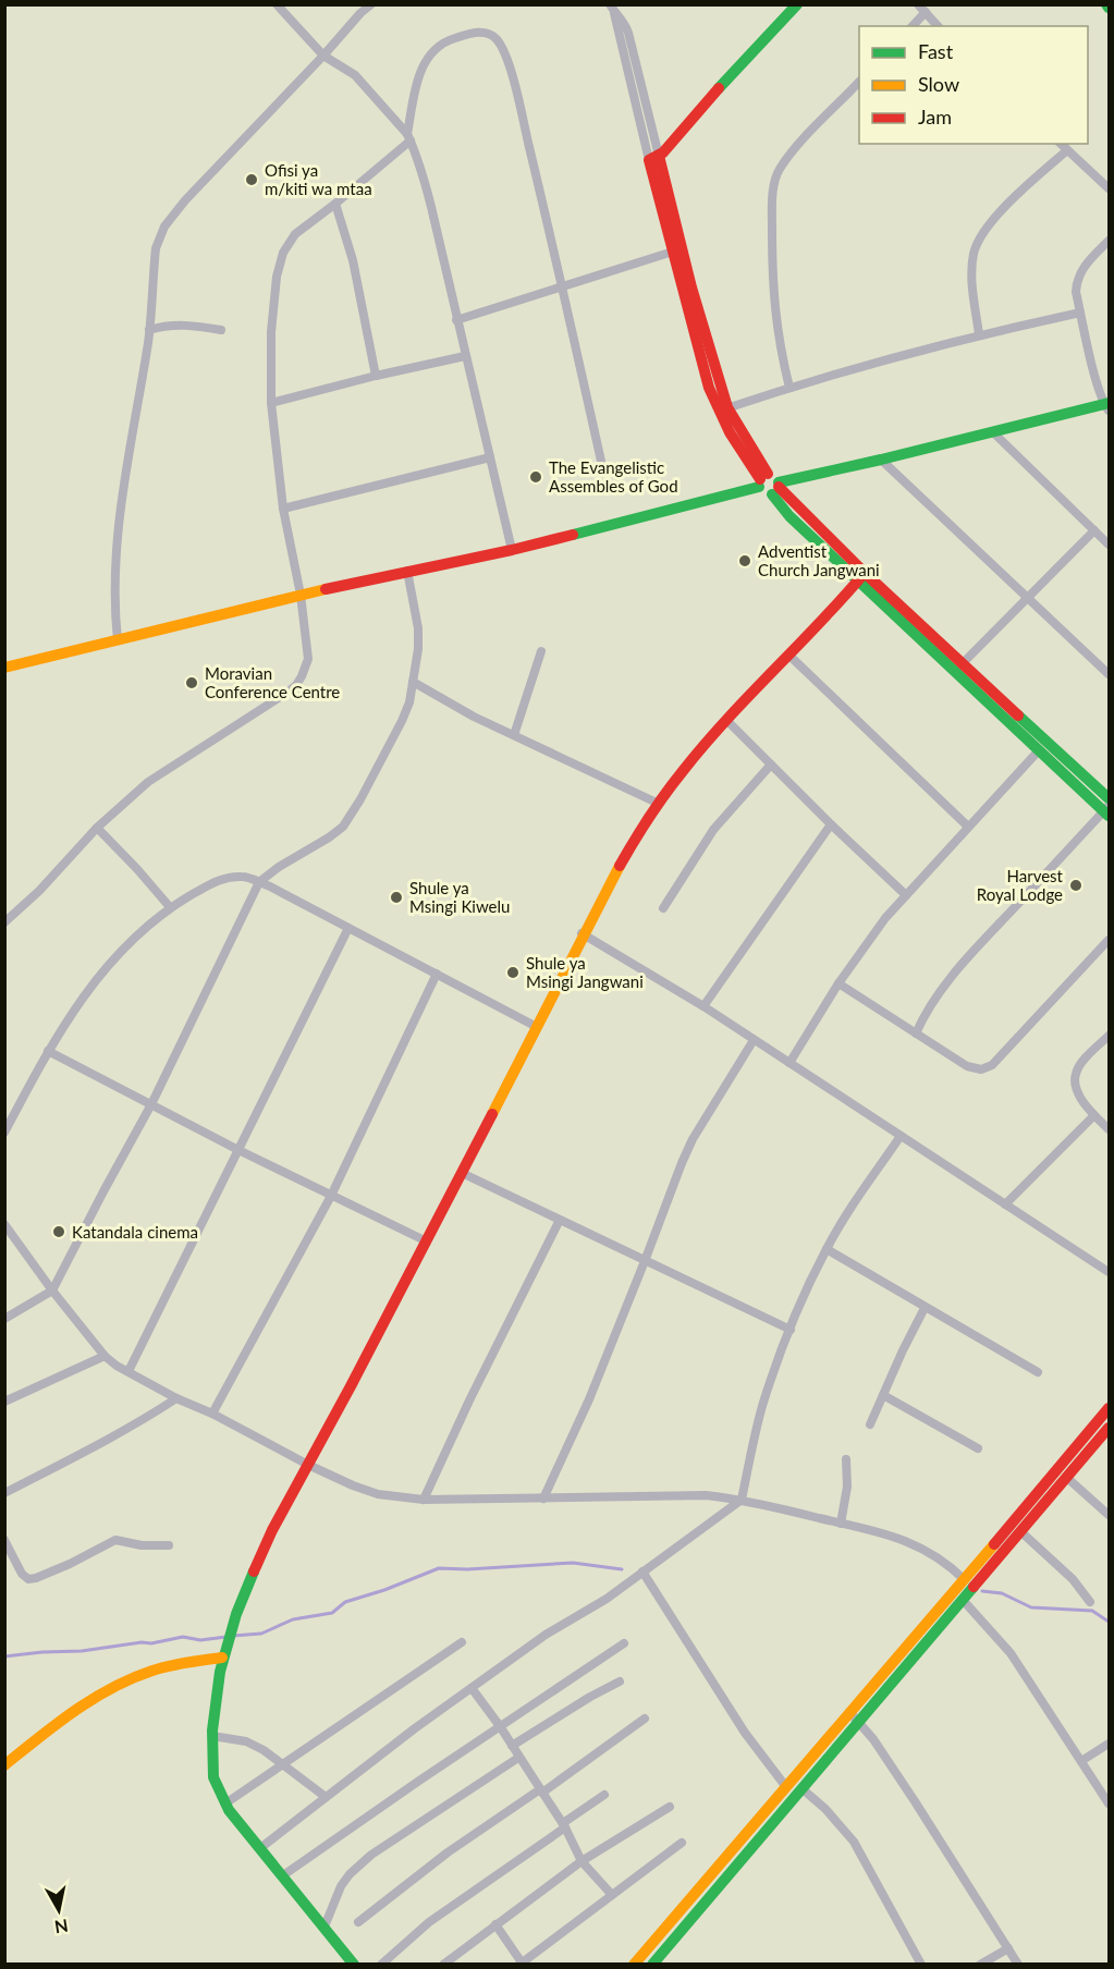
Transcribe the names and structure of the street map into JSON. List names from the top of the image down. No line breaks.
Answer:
{"places":["Ofisi ya m/kiti wa mtaa","The Evangelistic Assembles of God","Adventist Church Jangwani","Moravian Conference Centre","Harvest Royal Lodge","Shule ya Msingi Kiwelu","Shule ya Msingi Jangwani","Katandala cinema"],"legend":["Fast","Slow","Jam"],"north":"bottom"}
